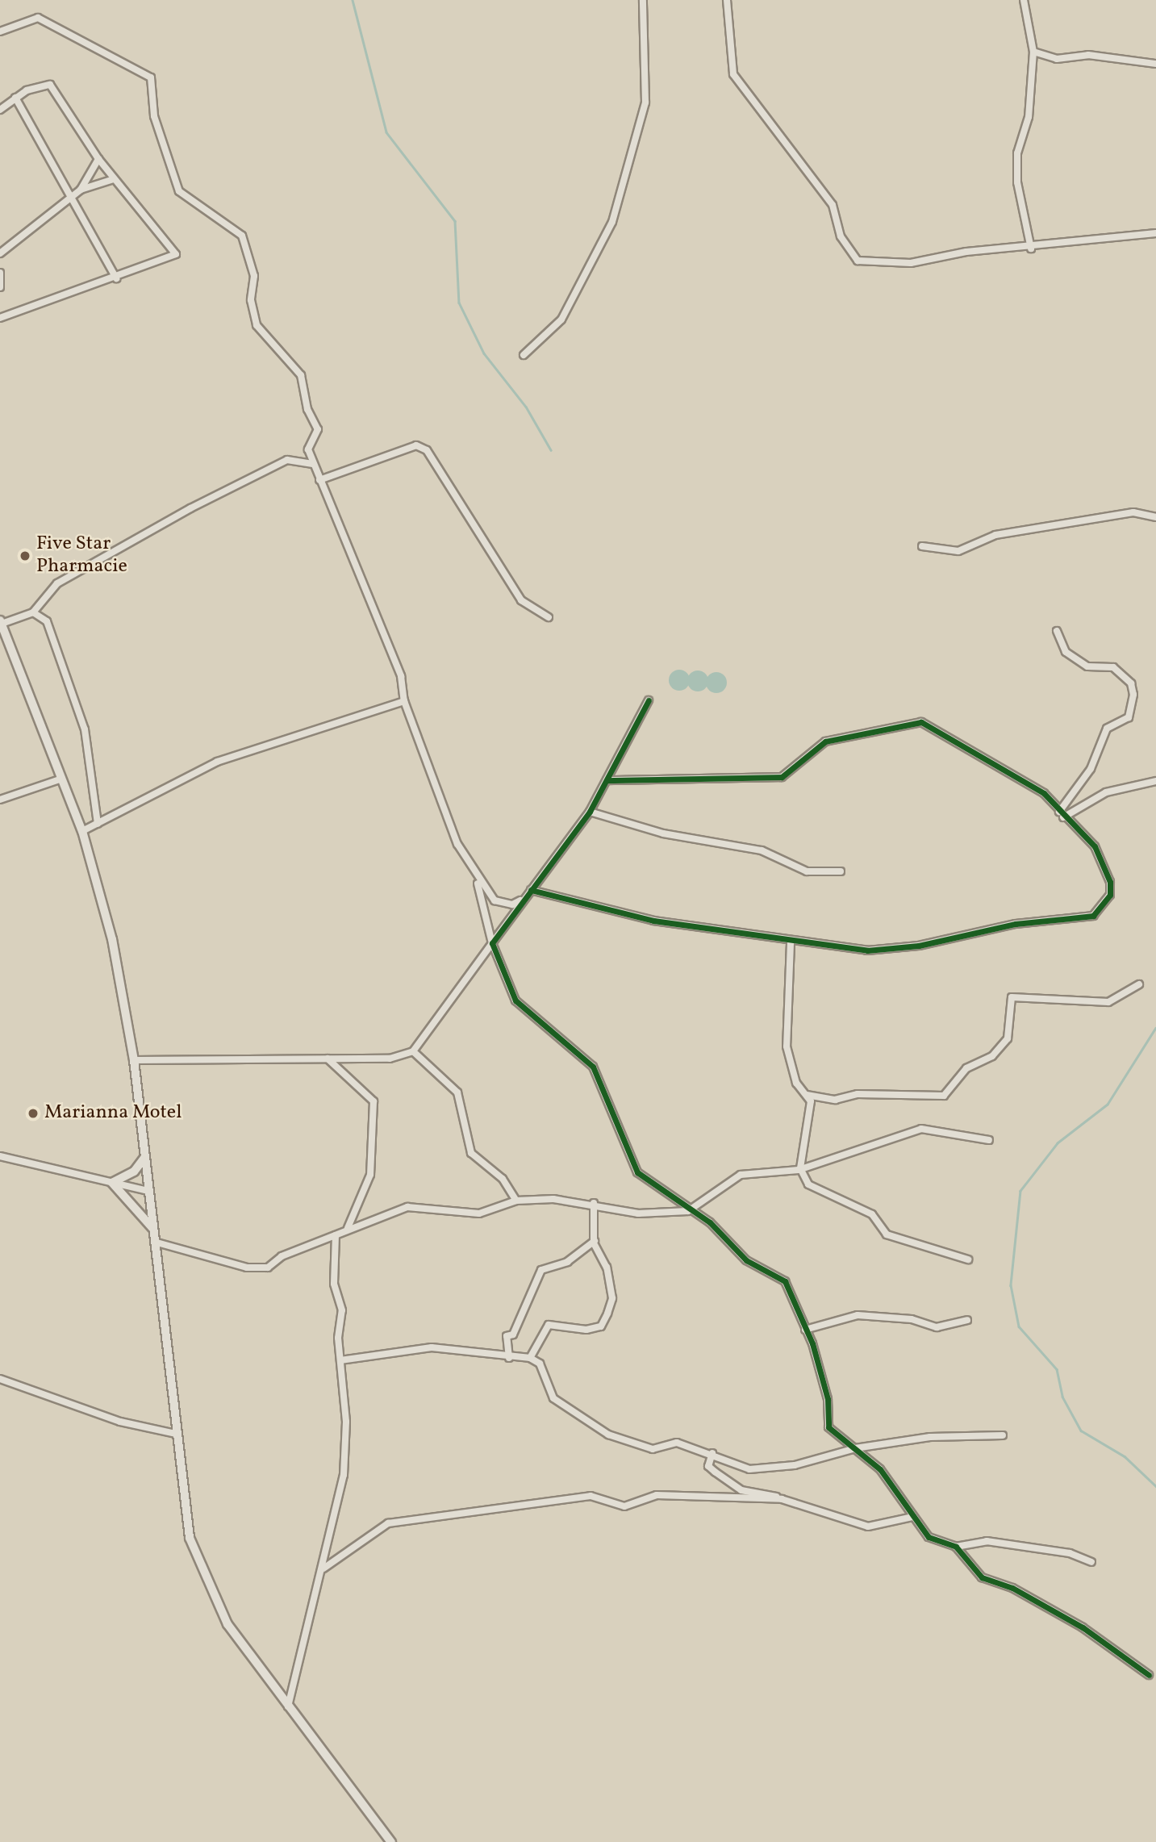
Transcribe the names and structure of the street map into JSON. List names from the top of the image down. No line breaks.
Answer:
{"places":["Five Star Pharmacie","Marianna Motel"]}
